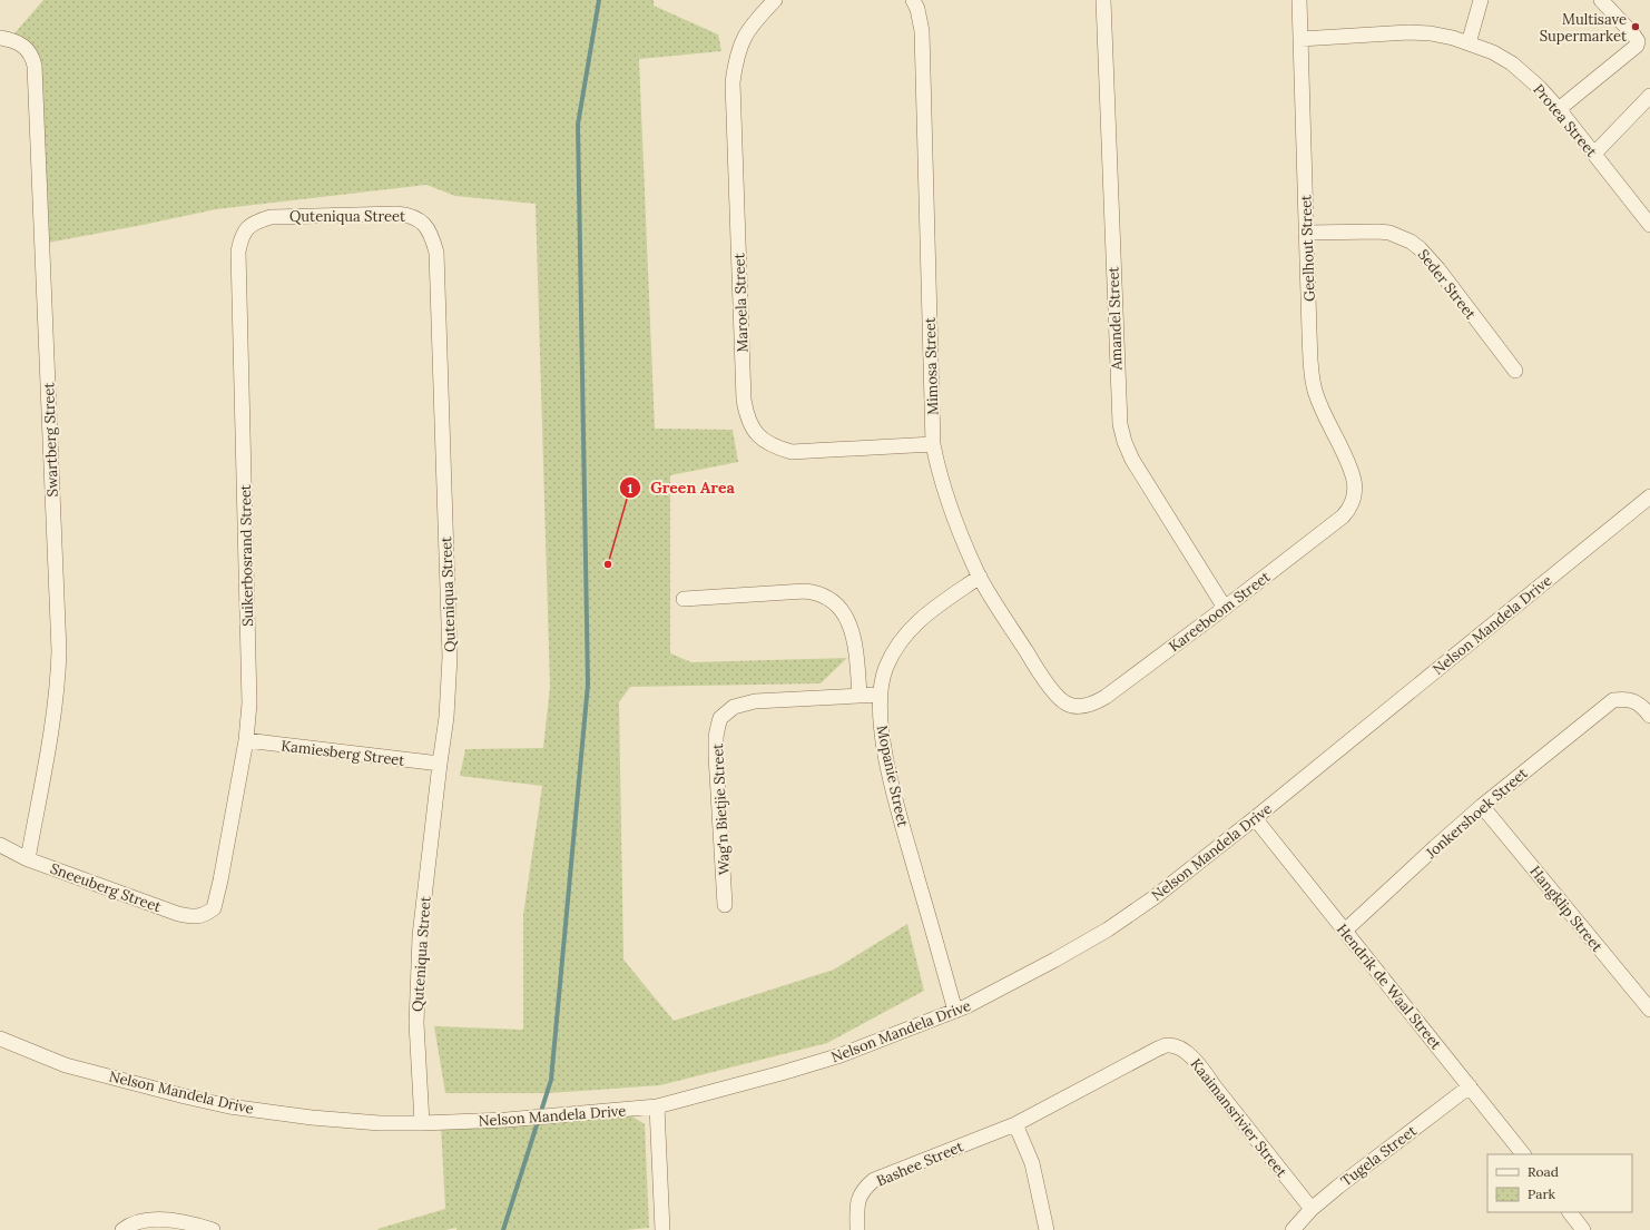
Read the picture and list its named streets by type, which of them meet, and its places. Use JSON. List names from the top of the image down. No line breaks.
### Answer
{"streets":{"street":["Protea Street","Quteniqua Street","Geelhout Street","Seder Street","Maroela Street","Amandel Street","Mimosa Street","Swartberg Street","Suikerbosrand Street","Kareeboom Street","Nelson Mandela Drive","Kamiesberg Street","Mopanie Street","Wag'n Bietjie Street","Jonkershoek Street","Sneeuberg Street","Hangklip Street","Hendrik de Waal Street","Kaaimansrivier Street","Tugela Street","Bashee Street"]},"crossings":[["Protea Street","Geelhout Street"],["Quteniqua Street","Suikerbosrand Street"],["Quteniqua Street","Nelson Mandela Drive"],["Quteniqua Street","Kamiesberg Street"],["Geelhout Street","Seder Street"],["Geelhout Street","Kareeboom Street"],["Maroela Street","Mimosa Street"],["Amandel Street","Kareeboom Street"],["Mimosa Street","Kareeboom Street"],["Mimosa Street","Mopanie Street"],["Swartberg Street","Sneeuberg Street"],["Suikerbosrand Street","Kamiesberg Street"],["Suikerbosrand Street","Sneeuberg Street"],["Nelson Mandela Drive","Mopanie Street"],["Nelson Mandela Drive","Hendrik de Waal Street"],["Mopanie Street","Wag'n Bietjie Street"],["Jonkershoek Street","Hangklip Street"],["Jonkershoek Street","Hendrik de Waal Street"],["Hendrik de Waal Street","Tugela Street"],["Kaaimansrivier Street","Tugela Street"],["Kaaimansrivier Street","Bashee Street"]],"places":["Multisave Supermarket","Green Area"],"legend":["Road","Park"]}
